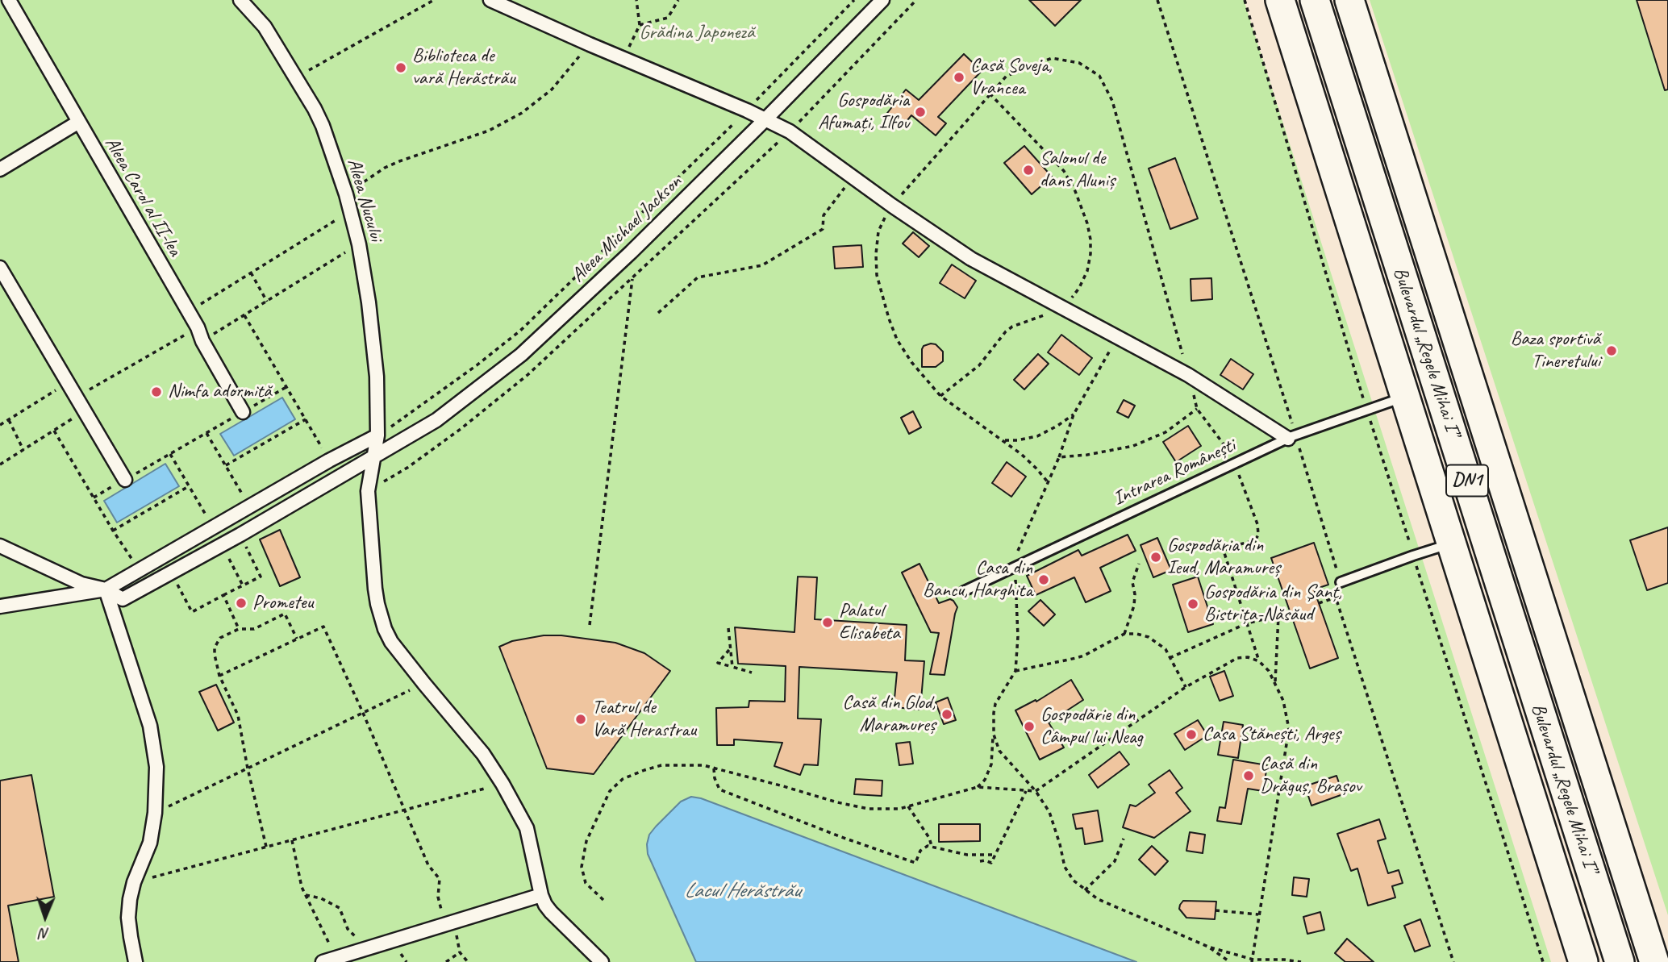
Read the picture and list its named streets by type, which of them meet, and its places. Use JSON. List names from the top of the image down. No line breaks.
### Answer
{"streets":{"main road":["Bulevardul „Regele Mihai I”","DN1"],"street":["Aleea Carol al II-lea","Aleea Nucului","Aleea Michael Jackson"],"lane":["Intrarea Românești"]},"crossings":[["Aleea Nucului","Aleea Michael Jackson"],["Bulevardul „Regele Mihai I”","Intrarea Românești"]],"water":["Lacul Herăstrău"],"parks":["Grădina Japoneză"],"places":["Biblioteca de vară Herăstrău","Casă Soveja, Vrancea","Gospodăria Afumați, Ilfov","Salonul de dans Aluniș","Baza sportivă Tineretului","Nimfa adormită","Gospodăria din Ieud, Maramureș","Casa din Bancu, Harghita","Prometeu","Gospodăria din Șanț, Bistrița-Năsăud","Palatul Elisabeta","Casă din Glod, Maramureș","Teatrul de Vară Herastrau","Gospodărie din Câmpul lui Neag","Casa Stănești, Argeș","Casă din Drăguș, Brașov"],"north":"bottom"}
